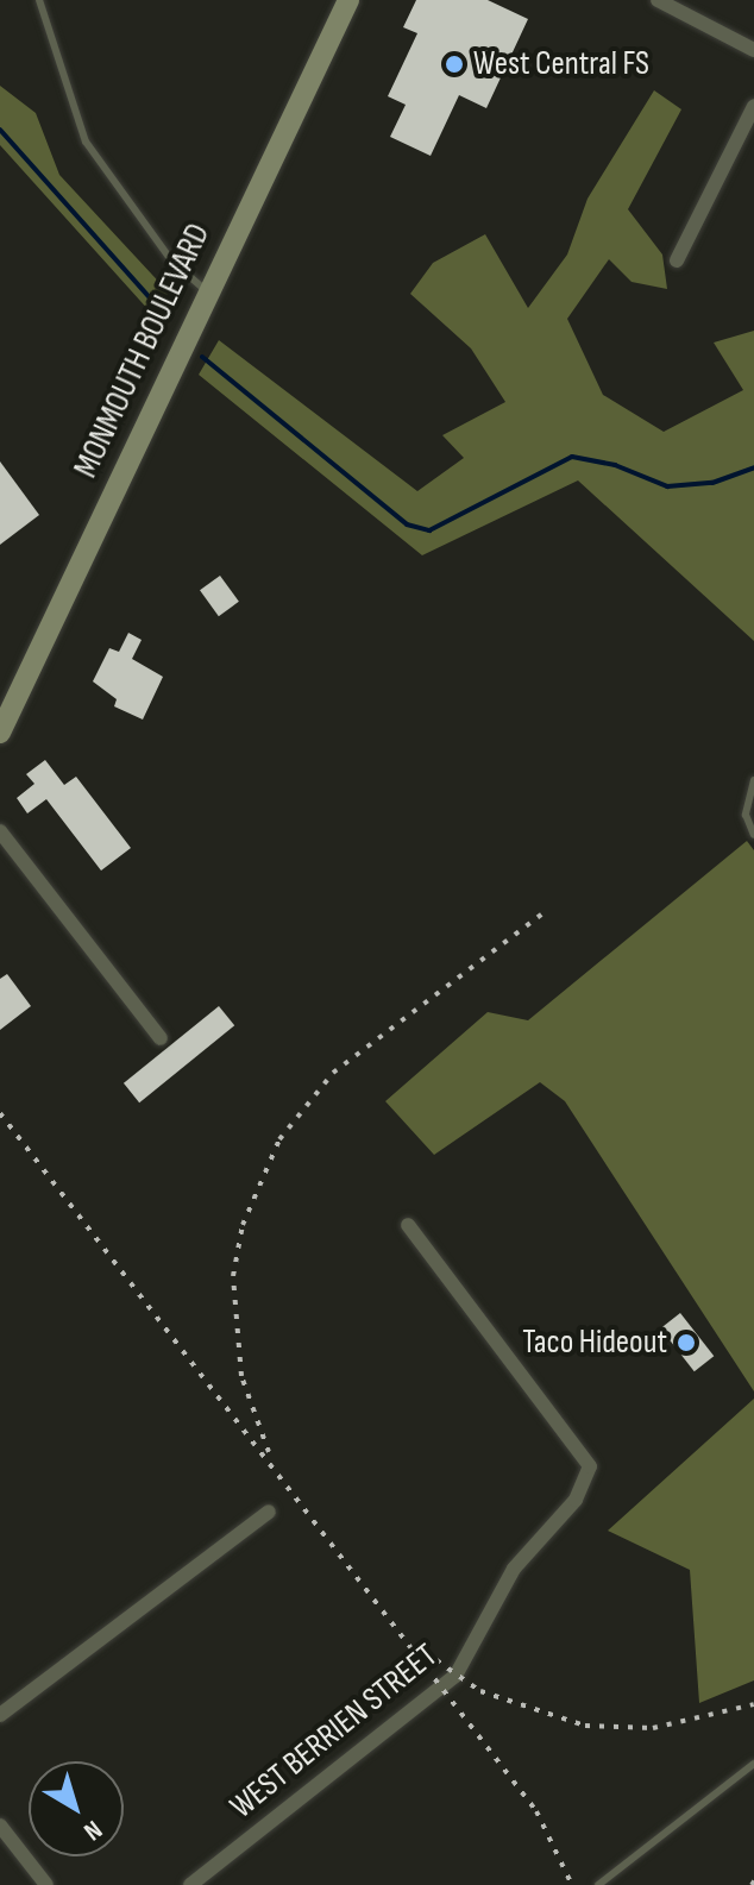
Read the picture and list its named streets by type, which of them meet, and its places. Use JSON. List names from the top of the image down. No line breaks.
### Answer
{"streets":{"street":["MONMOUTH BOULEVARD","WEST BERRIEN STREET"]},"places":["West Central FS","Taco Hideout"],"north":"bottom right"}
